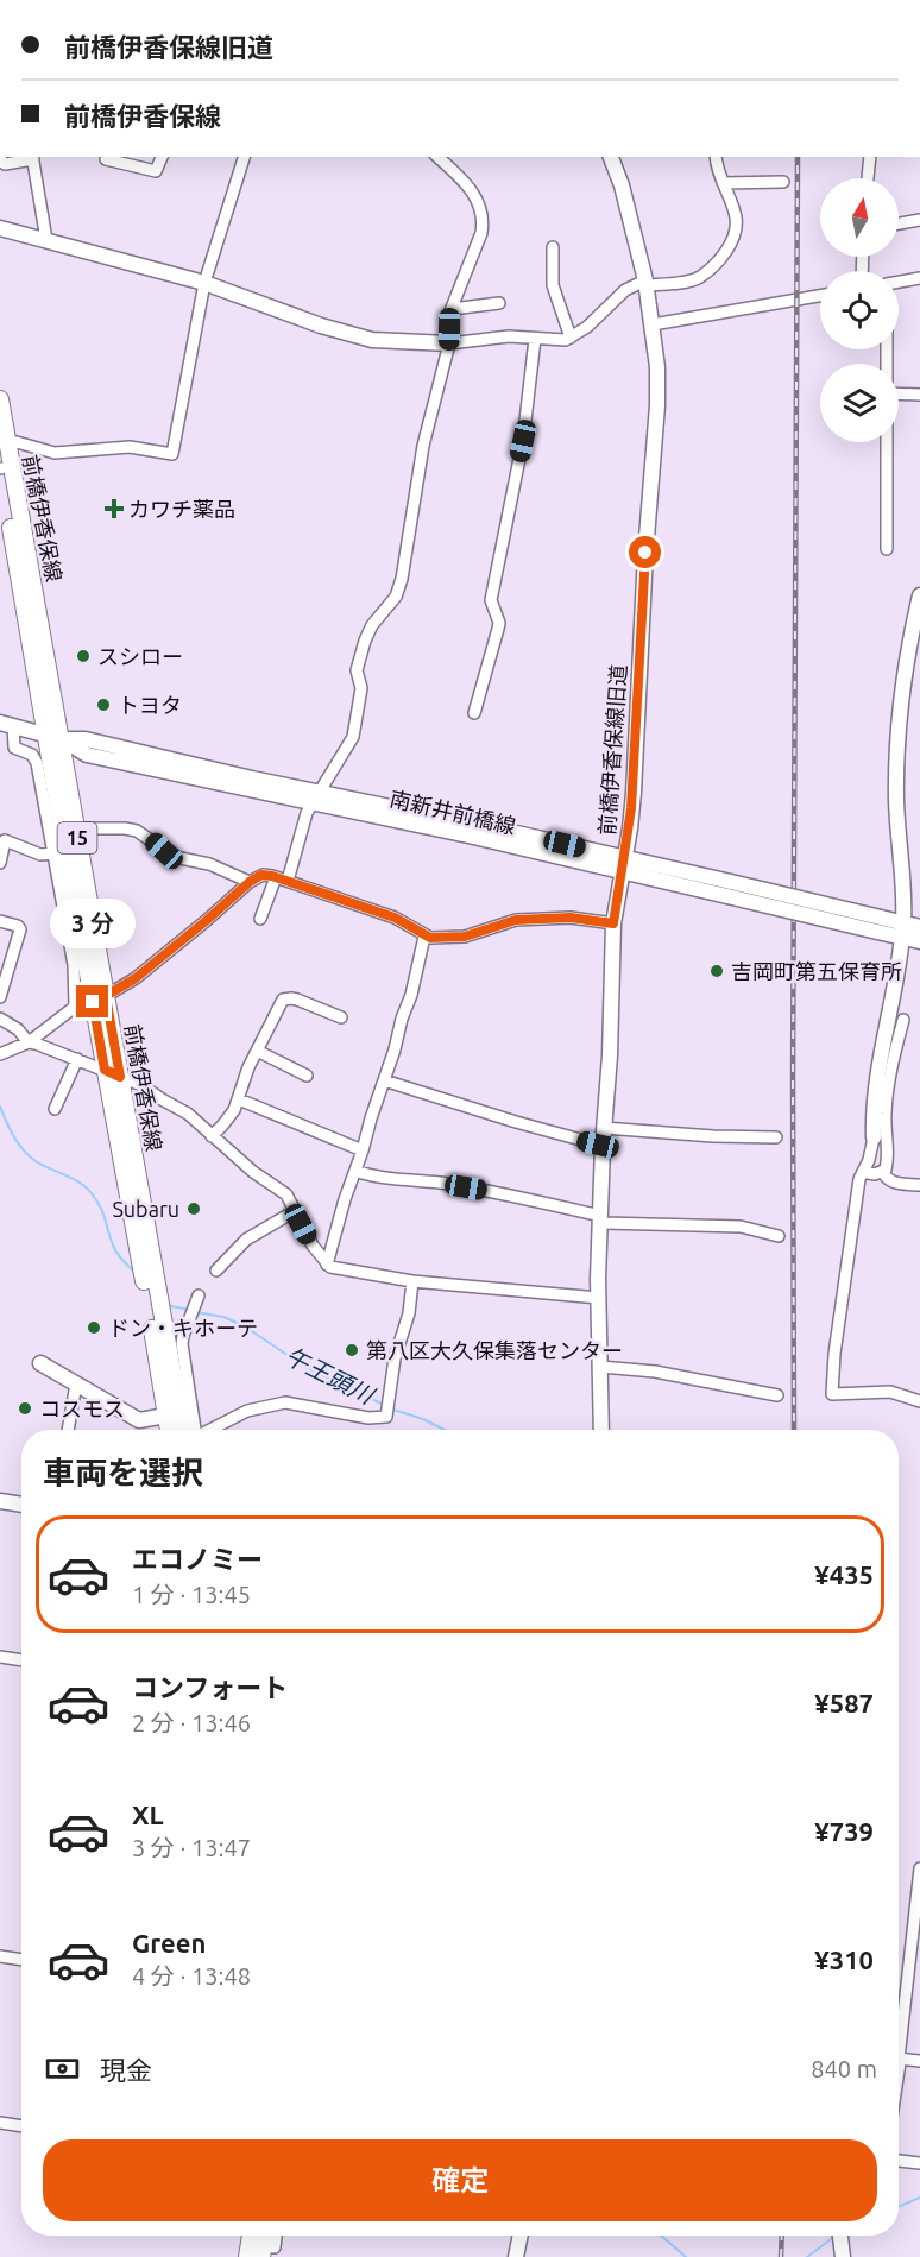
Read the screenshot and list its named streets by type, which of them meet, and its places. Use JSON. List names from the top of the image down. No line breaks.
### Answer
{"streets":{"main road":["前橋伊香保線","15"],"street":["前橋伊香保線旧道","南新井前橋線"]},"crossings":[["前橋伊香保線","南新井前橋線"],["前橋伊香保線","15"],["前橋伊香保線旧道","南新井前橋線"]],"water":["午王頭川"],"places":{"health":["カワチ薬品"],"other":["スシロー","トヨタ","吉岡町第五保育所","Subaru","ドン・キホーテ","第八区大久保集落センター","コスモス"]},"north":"top","page":{"banner":["前橋伊香保線旧道","前橋伊香保線"],"bubble":"3 分","heading":"車両を選択","list":[{"name":"エコノミー","note":"1 分 · 13:45","value":"¥435"},{"name":"コンフォート","note":"2 分 · 13:46","value":"¥587"},{"name":"XL","note":"3 分 · 13:47","value":"¥739"},{"name":"Green","note":"4 分 · 13:48","value":"¥310"}],"pay":["現金","840 m"],"buttons":"確定"}}
